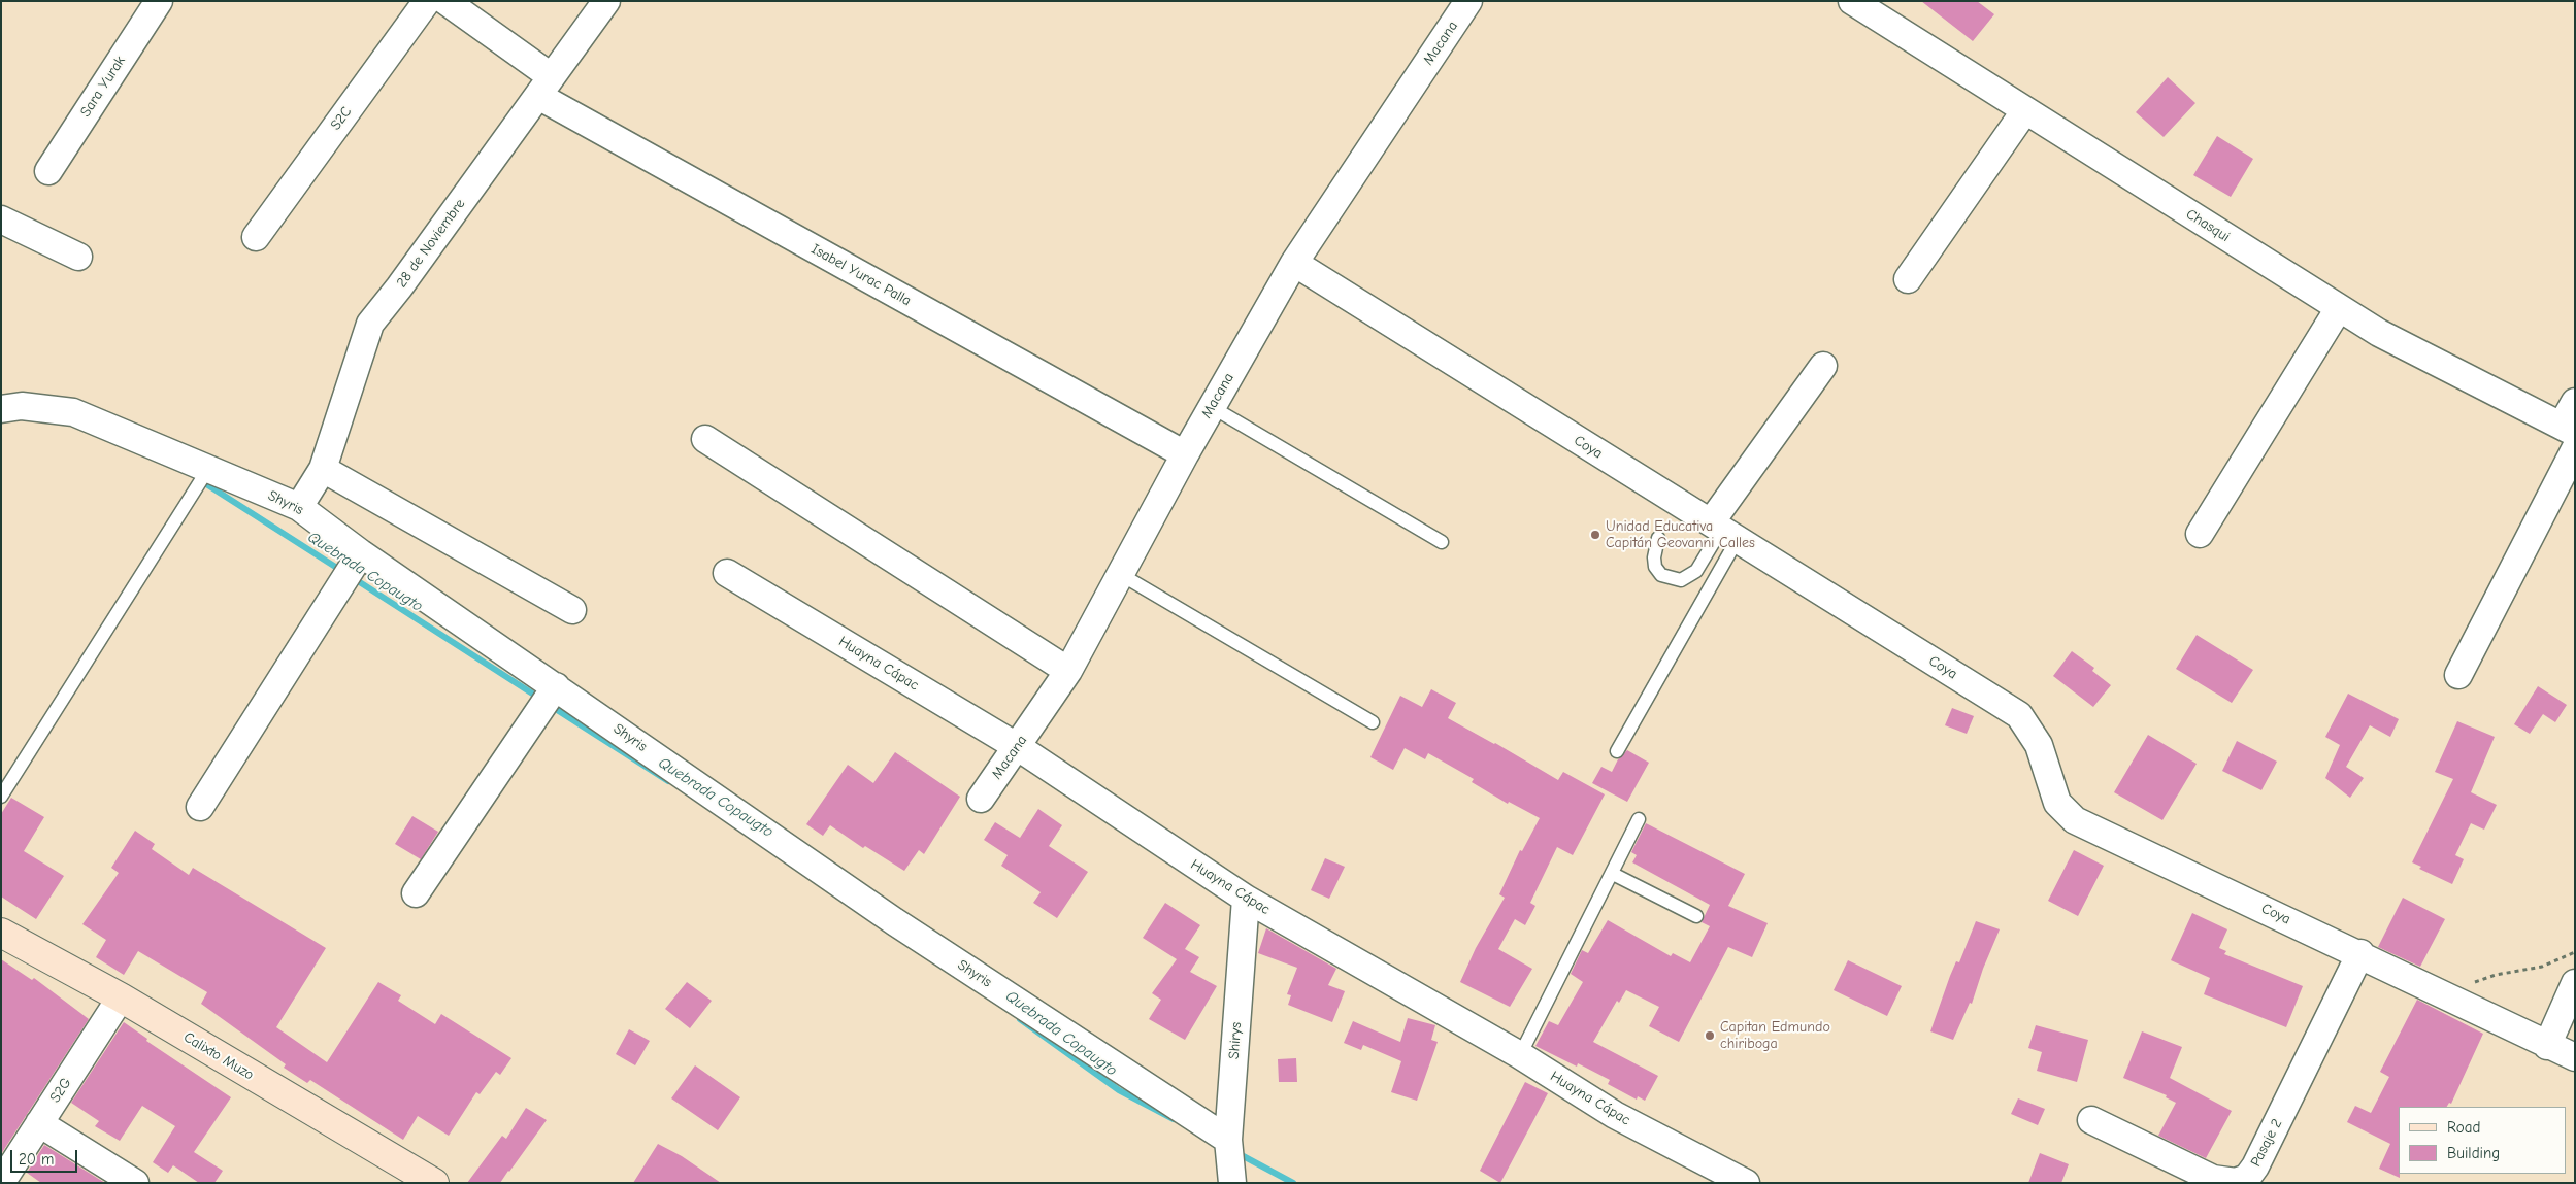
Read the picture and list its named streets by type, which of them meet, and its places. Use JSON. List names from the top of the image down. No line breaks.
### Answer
{"streets":{"street":["Macana","Sara Yurak","S2C","Chasqui","28 de Noviembre","Isabel Yurac Palla","Coya","Shyris","Huayna Cápac","Shirys","Calixto Muzo","S2G","Pasaje 2"]},"crossings":[["Macana","Isabel Yurac Palla"],["Macana","Coya"],["Macana","Huayna Cápac"],["28 de Noviembre","Isabel Yurac Palla"],["28 de Noviembre","Shyris"],["Coya","Pasaje 2"],["Shyris","Shirys"],["Huayna Cápac","Shirys"],["Calixto Muzo","S2G"]],"water":["Quebrada Copaugto"],"places":["Unidad Educativa Capitán Geovanni Calles","Capitan Edmundo chiriboga"],"legend":["Road","Building"],"scale_bar":"20 m"}
